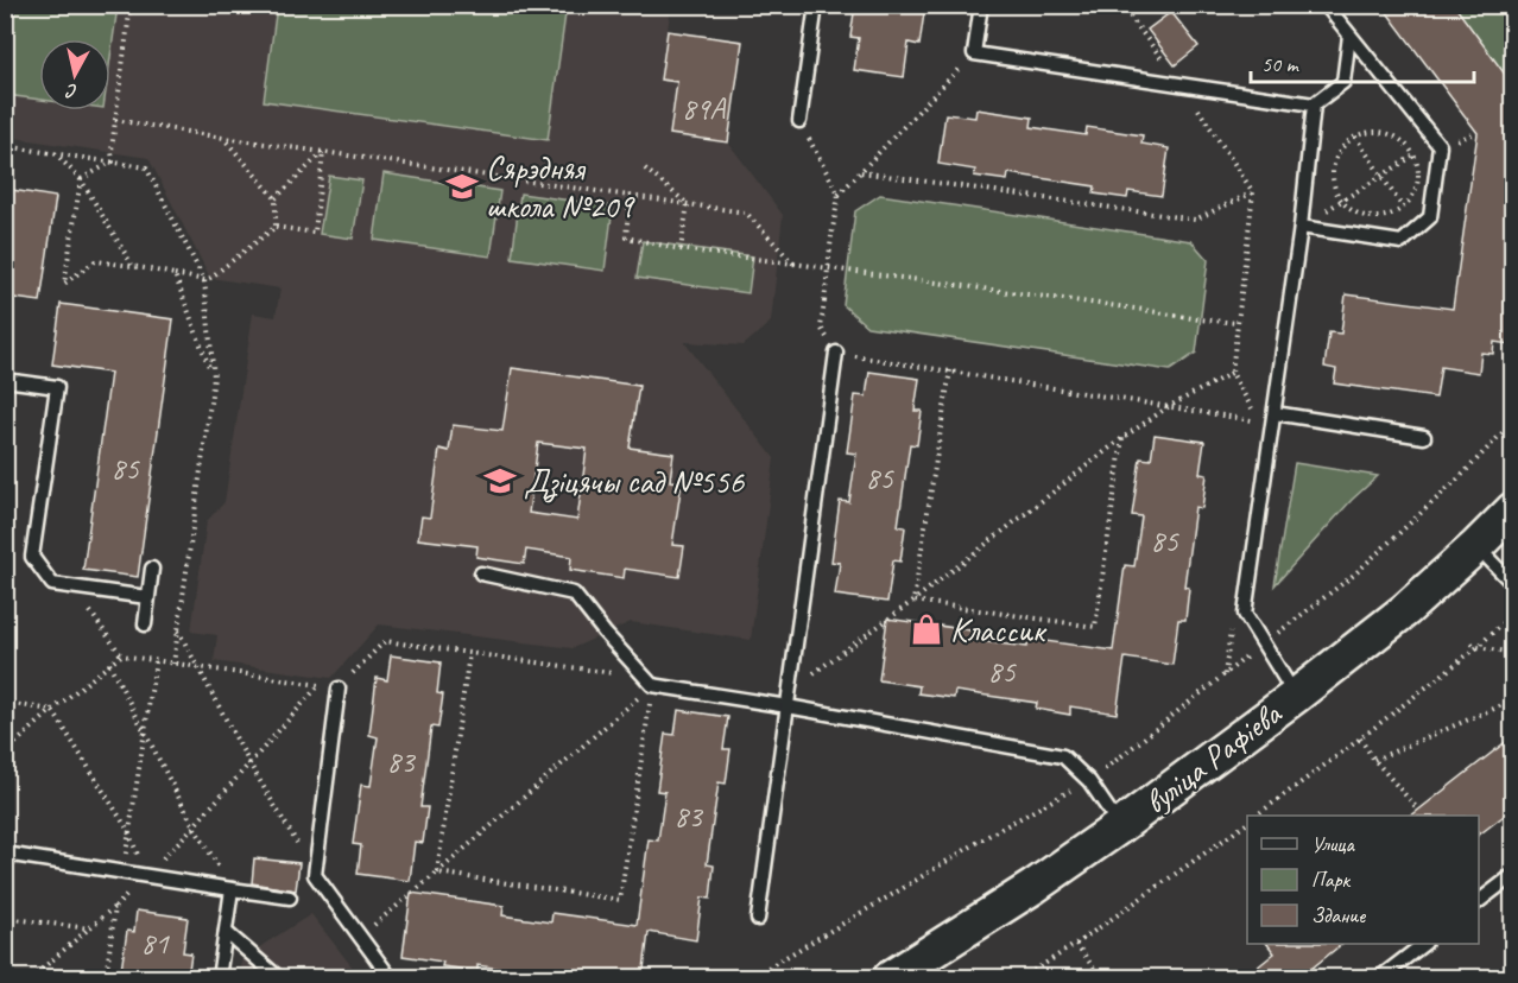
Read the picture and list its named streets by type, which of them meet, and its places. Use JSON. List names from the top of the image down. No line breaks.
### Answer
{"streets":{"main road":["вуліца Рафіева"]},"places":{"school or university":["Сярэдняя школа №209","Дзіцячы сад №556"],"shop":["Классик"]},"house_numbers":["89А","85","85","85","85","83","83","81"],"legend":["Улица","Парк","Здание"],"scale_bar":"50 m","north":"bottom"}
